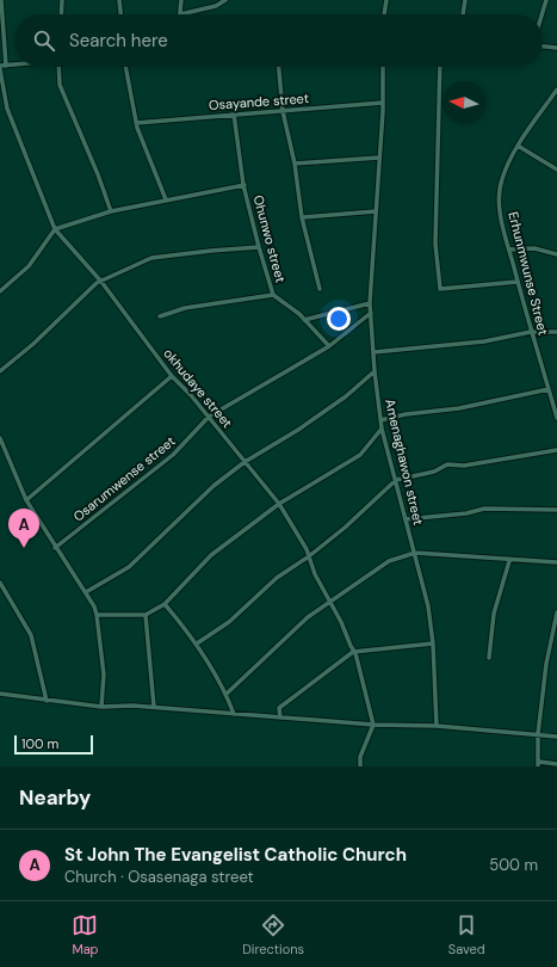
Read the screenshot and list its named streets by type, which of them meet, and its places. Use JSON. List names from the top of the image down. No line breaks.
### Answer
{"streets":{"street":["Osayande street","Ohunwo street","Erhunmwunse Street","okhudaye street","Amenaghawon street","Osarumwense street"]},"crossings":[["Osayande street","Ohunwo street"],["Osayande street","Amenaghawon street"],["Ohunwo street","Osarumwense street"],["okhudaye street","Osarumwense street"],["Amenaghawon street","Osarumwense street"]],"scale_bar":"100 m","north":"left","page":{"search":"Search here","pins":"A","scale":"100 m","heading":"Nearby","list":[{"mark":"A","name":"St John The Evangelist Catholic Church","note":"Church · Osasenaga street","value":"500 m"}],"nav":["Map","Directions","Saved"]}}
